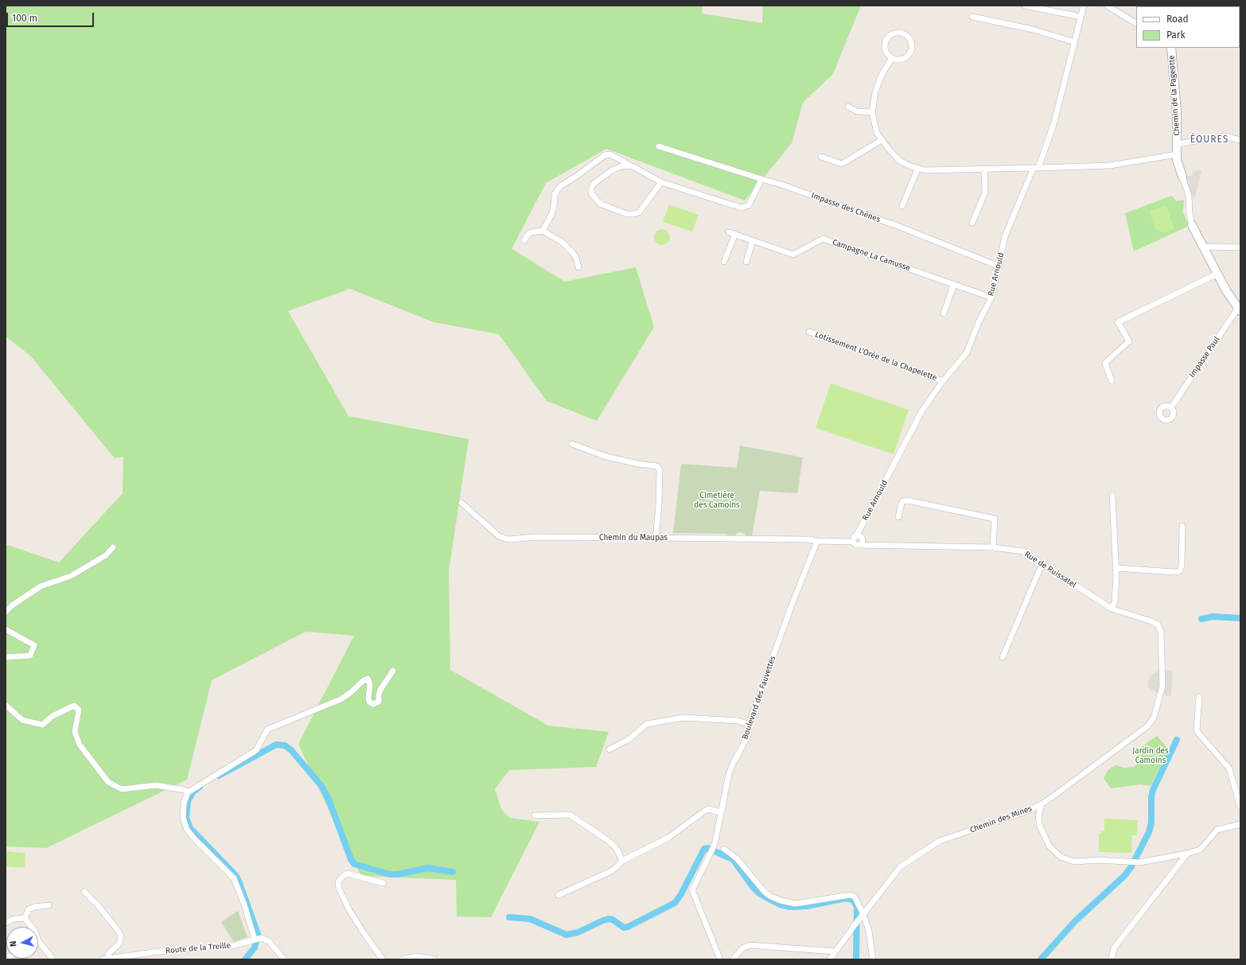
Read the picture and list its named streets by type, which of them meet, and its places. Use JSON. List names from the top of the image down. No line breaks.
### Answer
{"streets":{"street":["Chemin de la Pageotte","Impasse des Chênes","Campagne La Camusse","Rue Arnould","Lotissement L'Orée de la Chapelette","Impasse Paul","Chemin du Maupas","Rue de Ruissatel","Boulevard des Fauvettes","Chemin des Mines","Route de la Treille"]},"crossings":[["Impasse des Chênes","Rue Arnould"],["Campagne La Camusse","Rue Arnould"],["Rue Arnould","Lotissement L'Orée de la Chapelette"],["Rue Arnould","Chemin du Maupas"],["Rue Arnould","Rue de Ruissatel"],["Rue Arnould","Boulevard des Fauvettes"],["Chemin du Maupas","Boulevard des Fauvettes"],["Rue de Ruissatel","Chemin des Mines"]],"districts":["ÉOURES"],"parks":["Cimetière des Camoins","Jardin des Camoins"],"legend":["Road","Park"],"scale_bar":"100 m","north":"left"}
